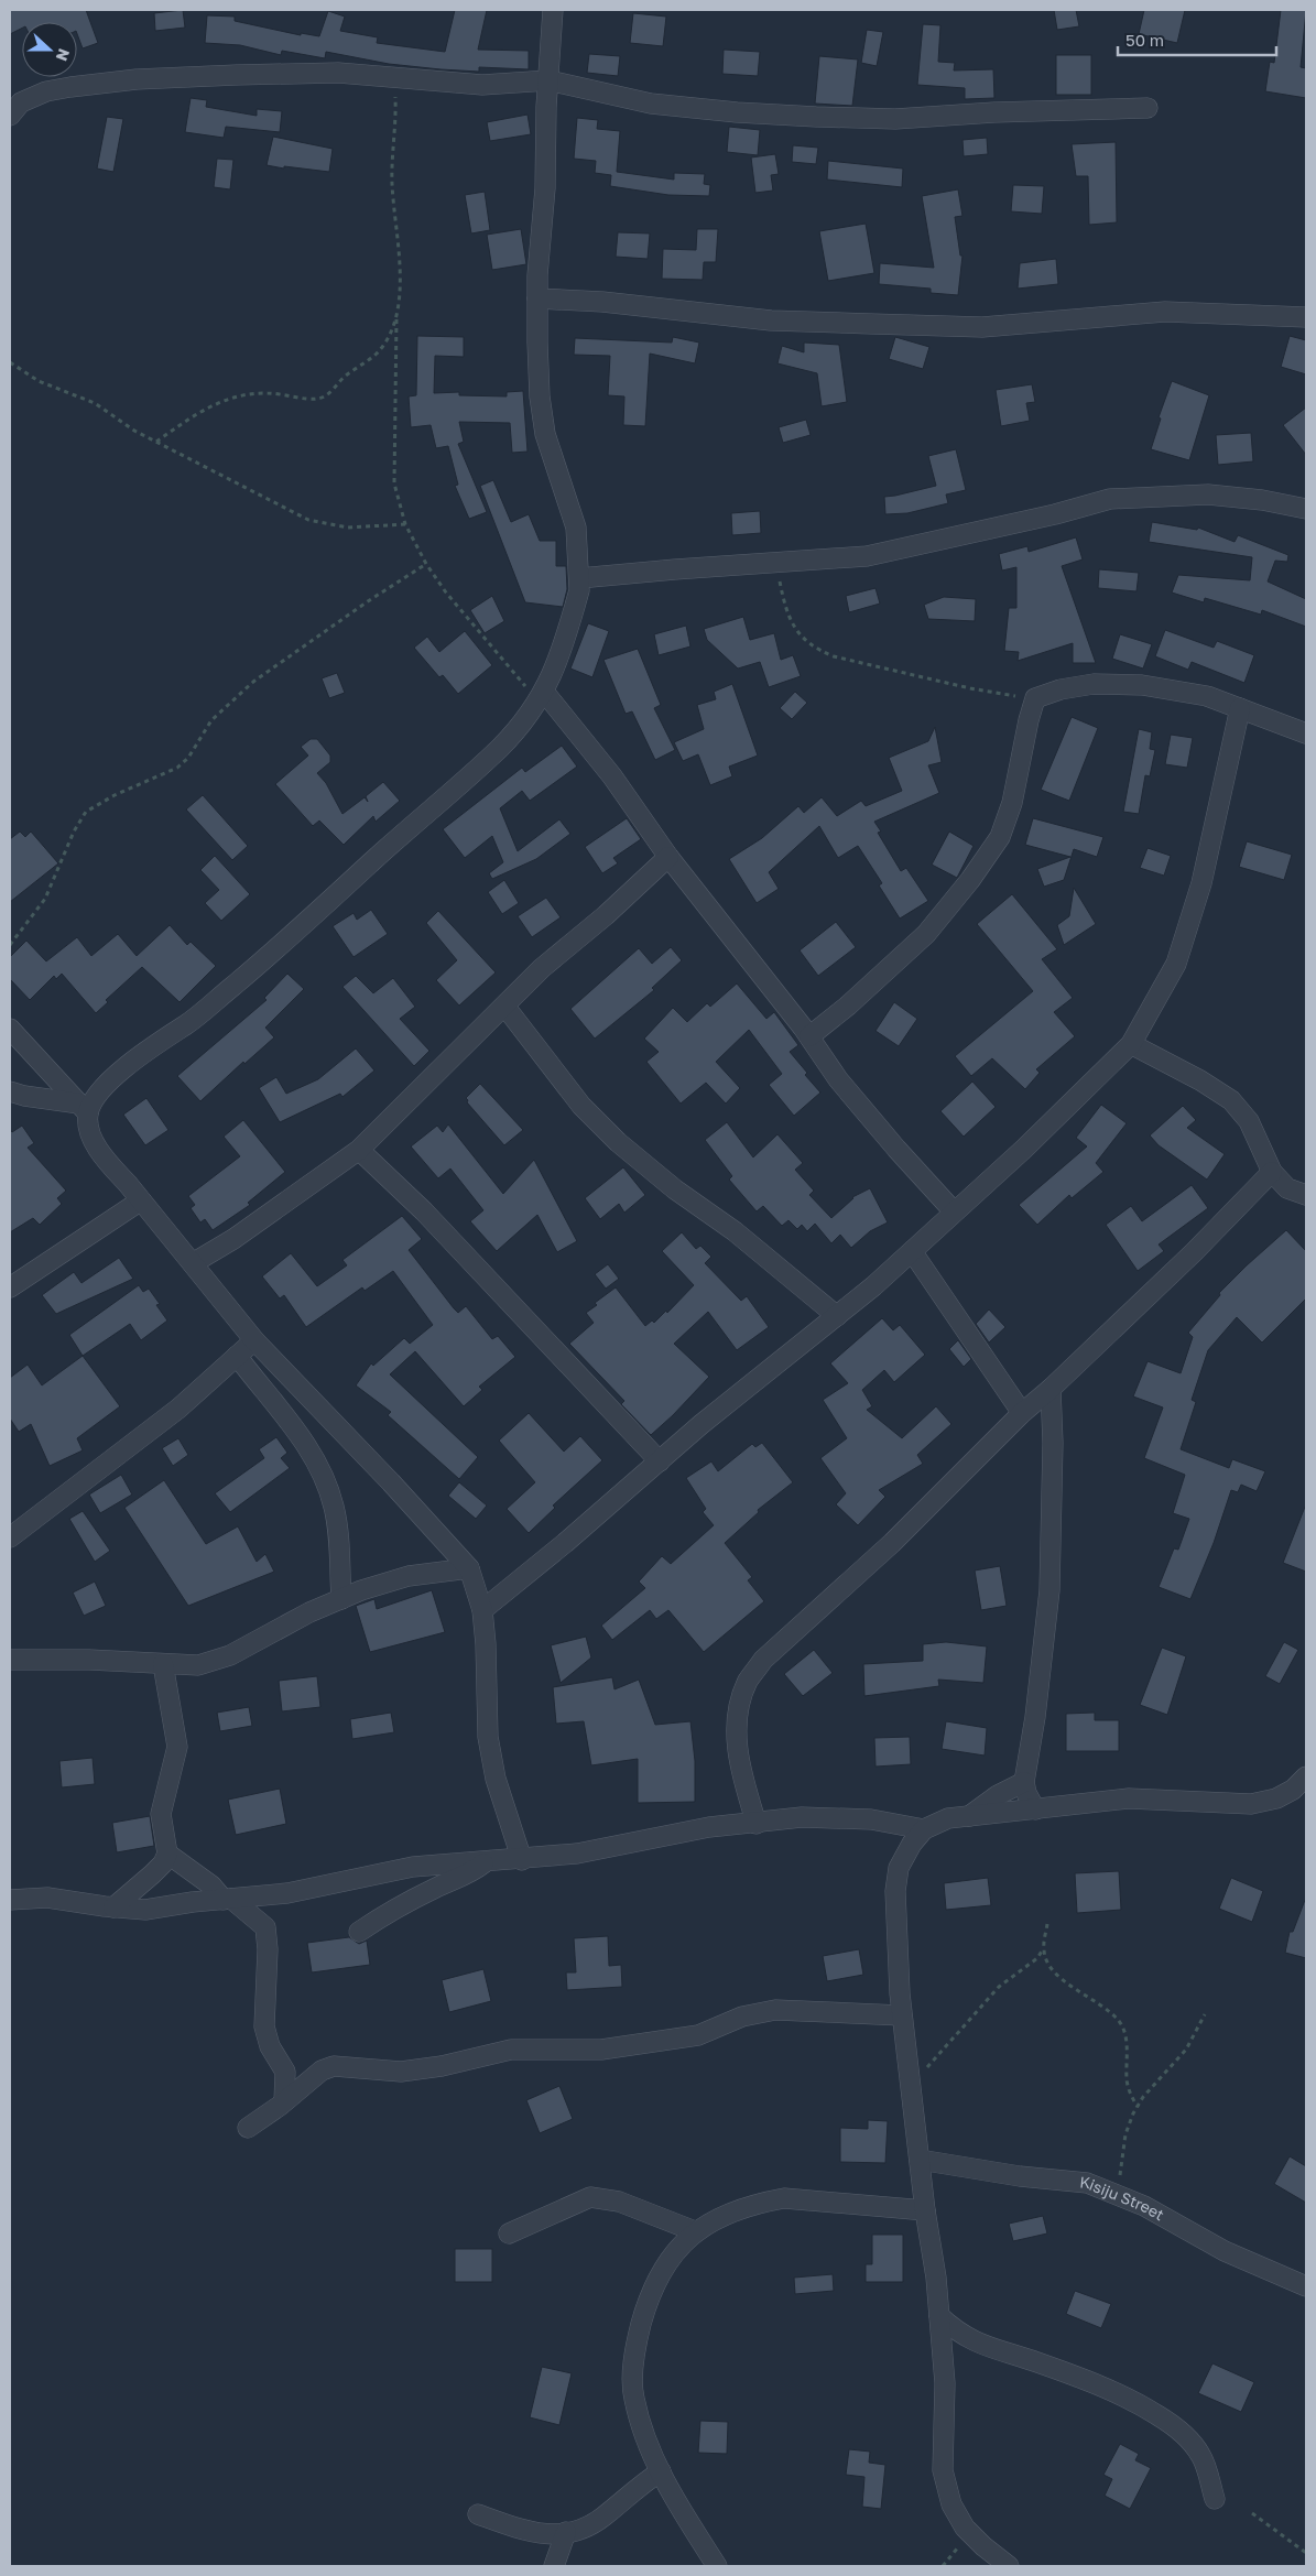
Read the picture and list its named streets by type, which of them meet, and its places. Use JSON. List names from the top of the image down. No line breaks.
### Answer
{"streets":{"street":["Kisiju Street"]},"scale_bar":"50 m","north":"right"}
